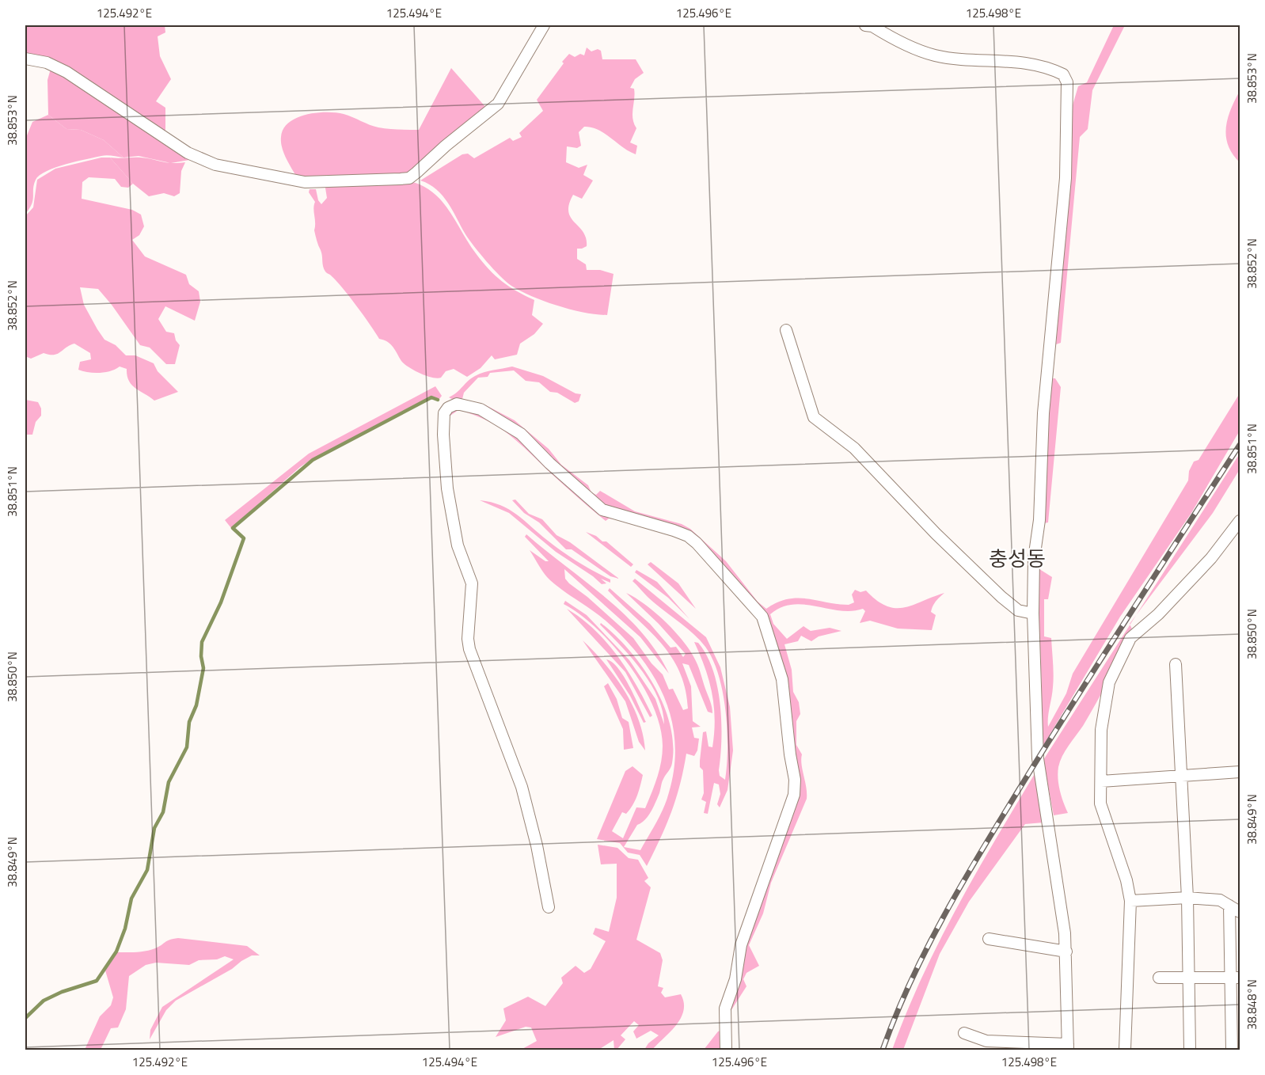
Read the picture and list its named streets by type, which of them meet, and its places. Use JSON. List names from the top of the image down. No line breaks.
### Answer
{"districts":["충성동"],"coordinates":["125.492°E","125.494°E","125.496°E","125.498°E","38.853°N","38.852°N","38.851°N","38.850°N","38.849°N","38.848°N"]}
